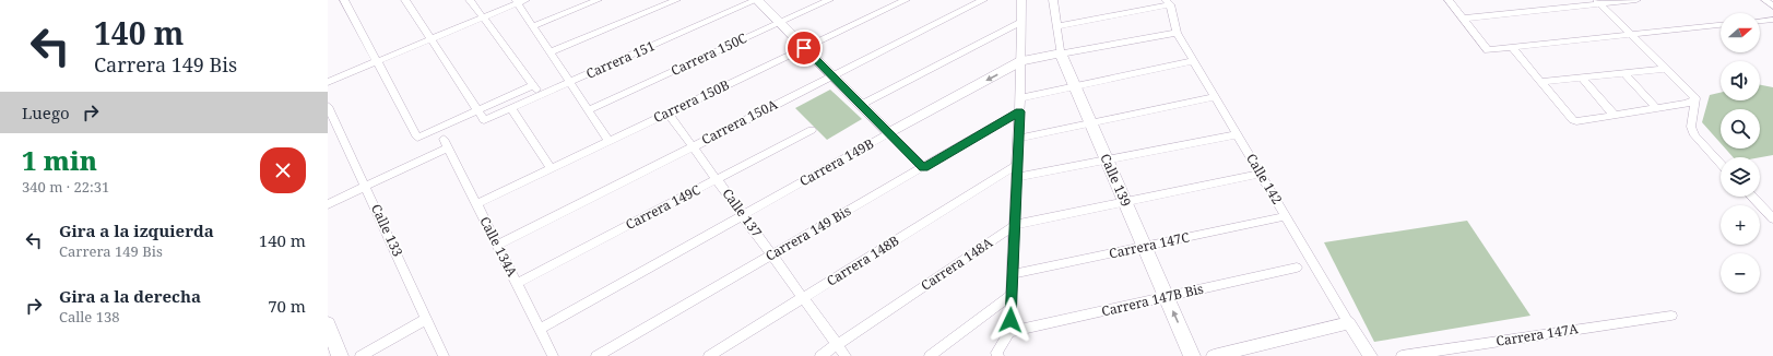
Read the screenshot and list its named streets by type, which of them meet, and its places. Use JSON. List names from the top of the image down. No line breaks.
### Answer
{"streets":{"main road":["Carrera 149B","Calle 139"],"street":["Carrera 150C","Carrera 151","Carrera 150B","Carrera 150A","Calle 142","Carrera 149C","Calle 137","Calle 133","Carrera 149 Bis","Carrera 147C","Calle 134A","Carrera 148B","Carrera 148A","Carrera 147B Bis","Carrera 147A"]},"crossings":[["Carrera 150B","Calle 137"],["Carrera 150B","Calle 134A"],["Carrera 150A","Calle 137"],["Carrera 150A","Calle 134A"],["Carrera 149B","Calle 142"],["Carrera 149B","Calle 139"],["Carrera 149B","Calle 137"],["Carrera 149B","Calle 134A"],["Calle 142","Carrera 147C"],["Calle 142","Carrera 148A"],["Calle 139","Carrera 147C"],["Calle 139","Carrera 148A"],["Calle 139","Carrera 147B Bis"],["Carrera 149C","Calle 137"],["Carrera 149C","Calle 134A"],["Calle 137","Carrera 149 Bis"],["Calle 137","Carrera 148B"],["Calle 137","Carrera 148A"],["Calle 133","Calle 134A"]],"north":"right","page":{"turn":["140 m","Carrera 149 Bis"],"map_buttons":["+","−"],"then":"Luego","heading":["1 min","340 m · 22:31"],"list":[{"name":"Gira a la izquierda","note":"Carrera 149 Bis","value":"140 m"},{"name":"Gira a la derecha","note":"Calle 138","value":"70 m"}]}}
